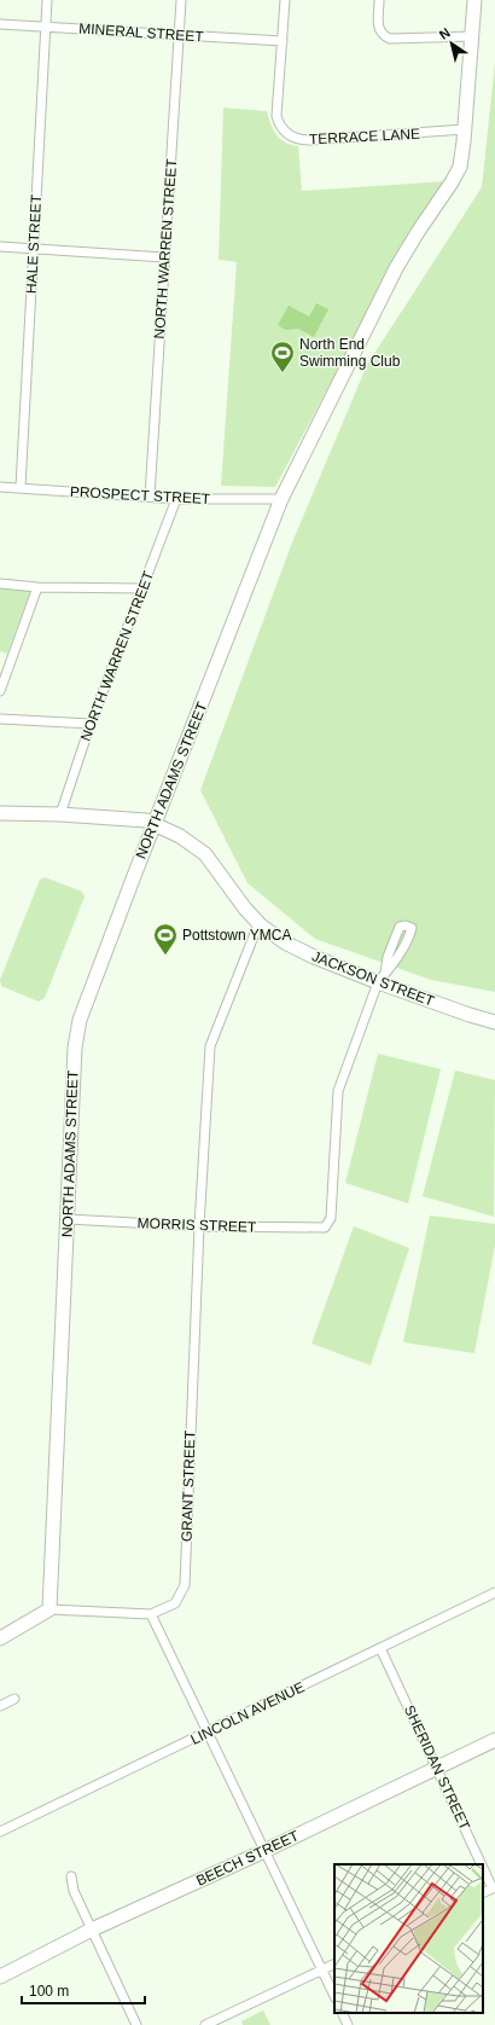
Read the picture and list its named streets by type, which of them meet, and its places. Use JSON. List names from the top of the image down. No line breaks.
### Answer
{"streets":{"street":["MINERAL STREET","TERRACE LANE","HALE STREET","NORTH WARREN STREET","PROSPECT STREET","NORTH ADAMS STREET","JACKSON STREET","MORRIS STREET","GRANT STREET","LINCOLN AVENUE","SHERIDAN STREET","BEECH STREET"]},"crossings":[["MINERAL STREET","TERRACE LANE"],["MINERAL STREET","HALE STREET"],["MINERAL STREET","NORTH WARREN STREET"],["TERRACE LANE","NORTH ADAMS STREET"],["HALE STREET","PROSPECT STREET"],["NORTH WARREN STREET","PROSPECT STREET"],["NORTH WARREN STREET","JACKSON STREET"],["PROSPECT STREET","NORTH ADAMS STREET"],["NORTH ADAMS STREET","JACKSON STREET"],["NORTH ADAMS STREET","MORRIS STREET"],["JACKSON STREET","MORRIS STREET"],["JACKSON STREET","GRANT STREET"],["MORRIS STREET","GRANT STREET"],["LINCOLN AVENUE","SHERIDAN STREET"],["SHERIDAN STREET","BEECH STREET"]],"places":{"sports":["North End Swimming Club","Pottstown YMCA"]},"scale_bar":"100 m","north":"top left"}
